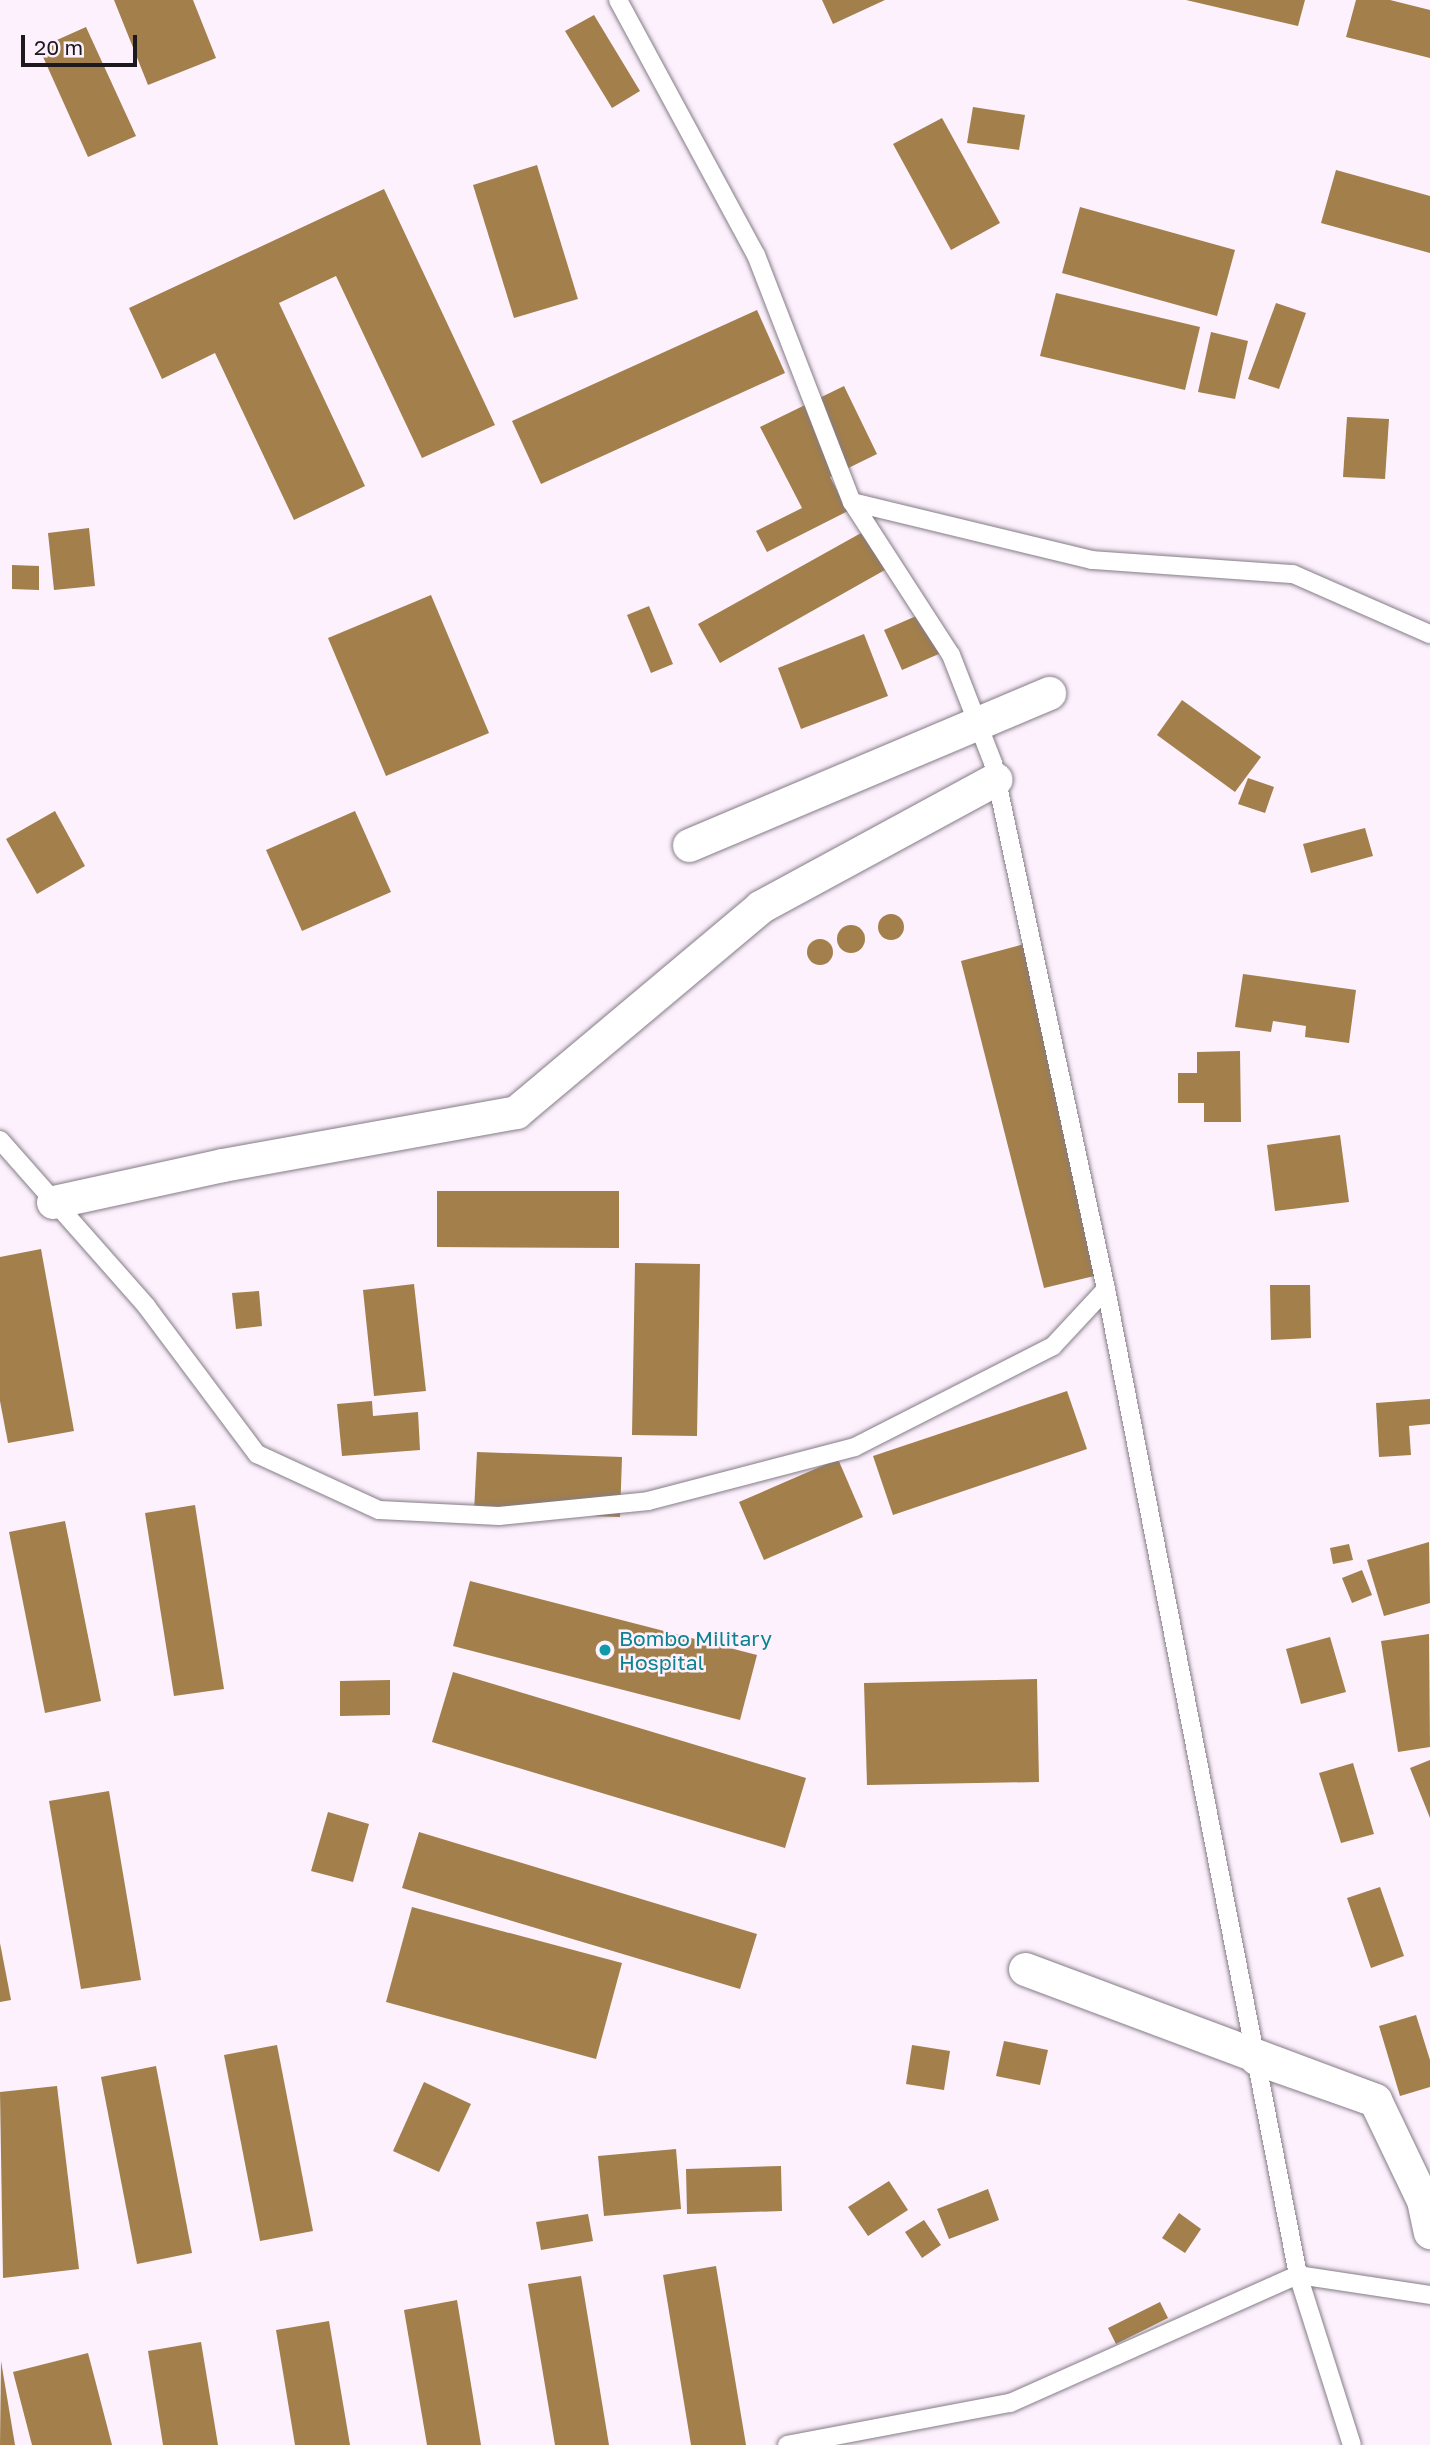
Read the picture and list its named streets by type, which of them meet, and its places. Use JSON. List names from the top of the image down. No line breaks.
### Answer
{"places":["Bombo Military Hospital"],"scale_bar":"20 m"}
